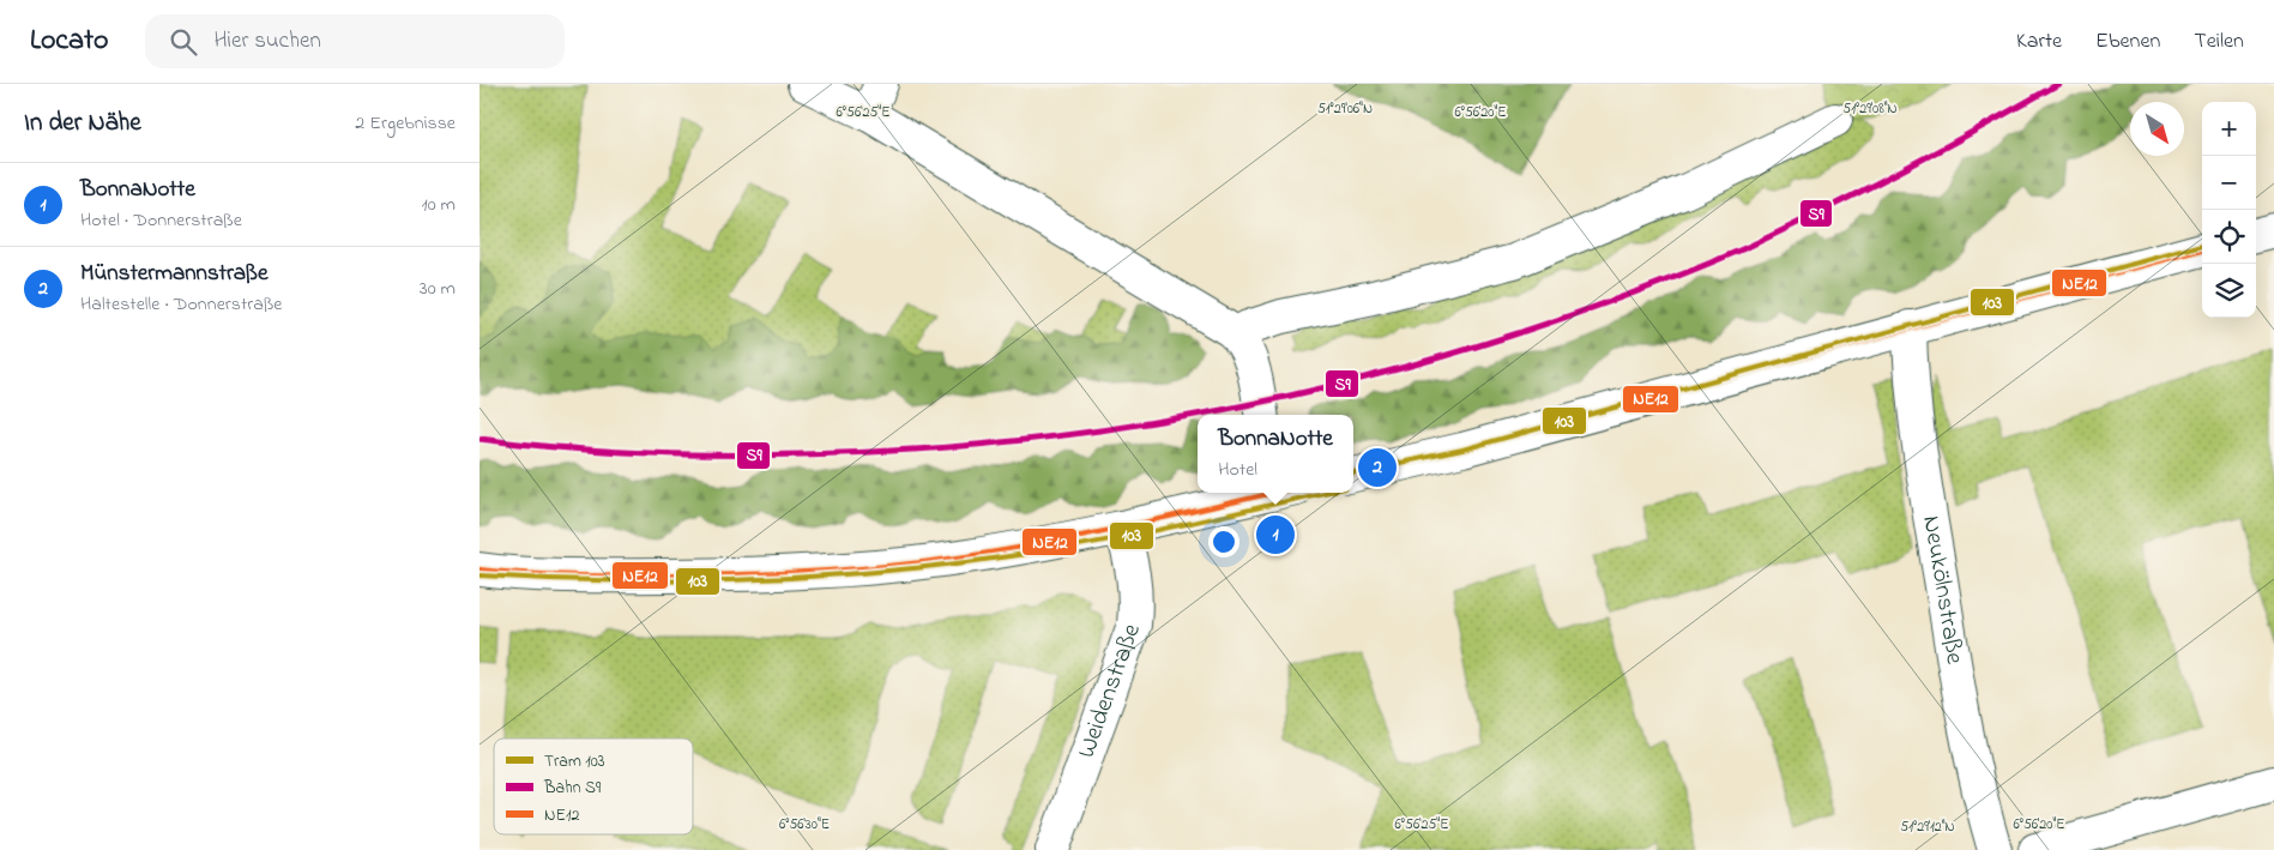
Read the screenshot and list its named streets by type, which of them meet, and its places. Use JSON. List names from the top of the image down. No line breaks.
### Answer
{"streets":{"street":["Neukölnstraße","Weidenstraße"]},"lines":["rail line S9","tram line 103","transit line NE12"],"legend":["Tram 103","Bahn S9","NE12"],"north":"bottom right","page":{"header":"Locato","search":"Hier suchen","nav":["Karte","Ebenen","Teilen"],"heading":["In der Nähe","2 Ergebnisse"],"map_buttons":["+","−"],"list":[{"mark":"1","name":"BonnaNotte","note":"Hotel · Donnerstraße","value":"10 m"},{"mark":"2","name":"Münstermannstraße","note":"Haltestelle · Donnerstraße","value":"30 m"}],"popup":["BonnaNotte","Hotel"],"pins":["2","1"]},"coordinates":["51°29'06\"N","51°29'08\"N","6°56'25\"E","6°56'20\"E","6°56'30\"E","51°29'12\"N"]}
